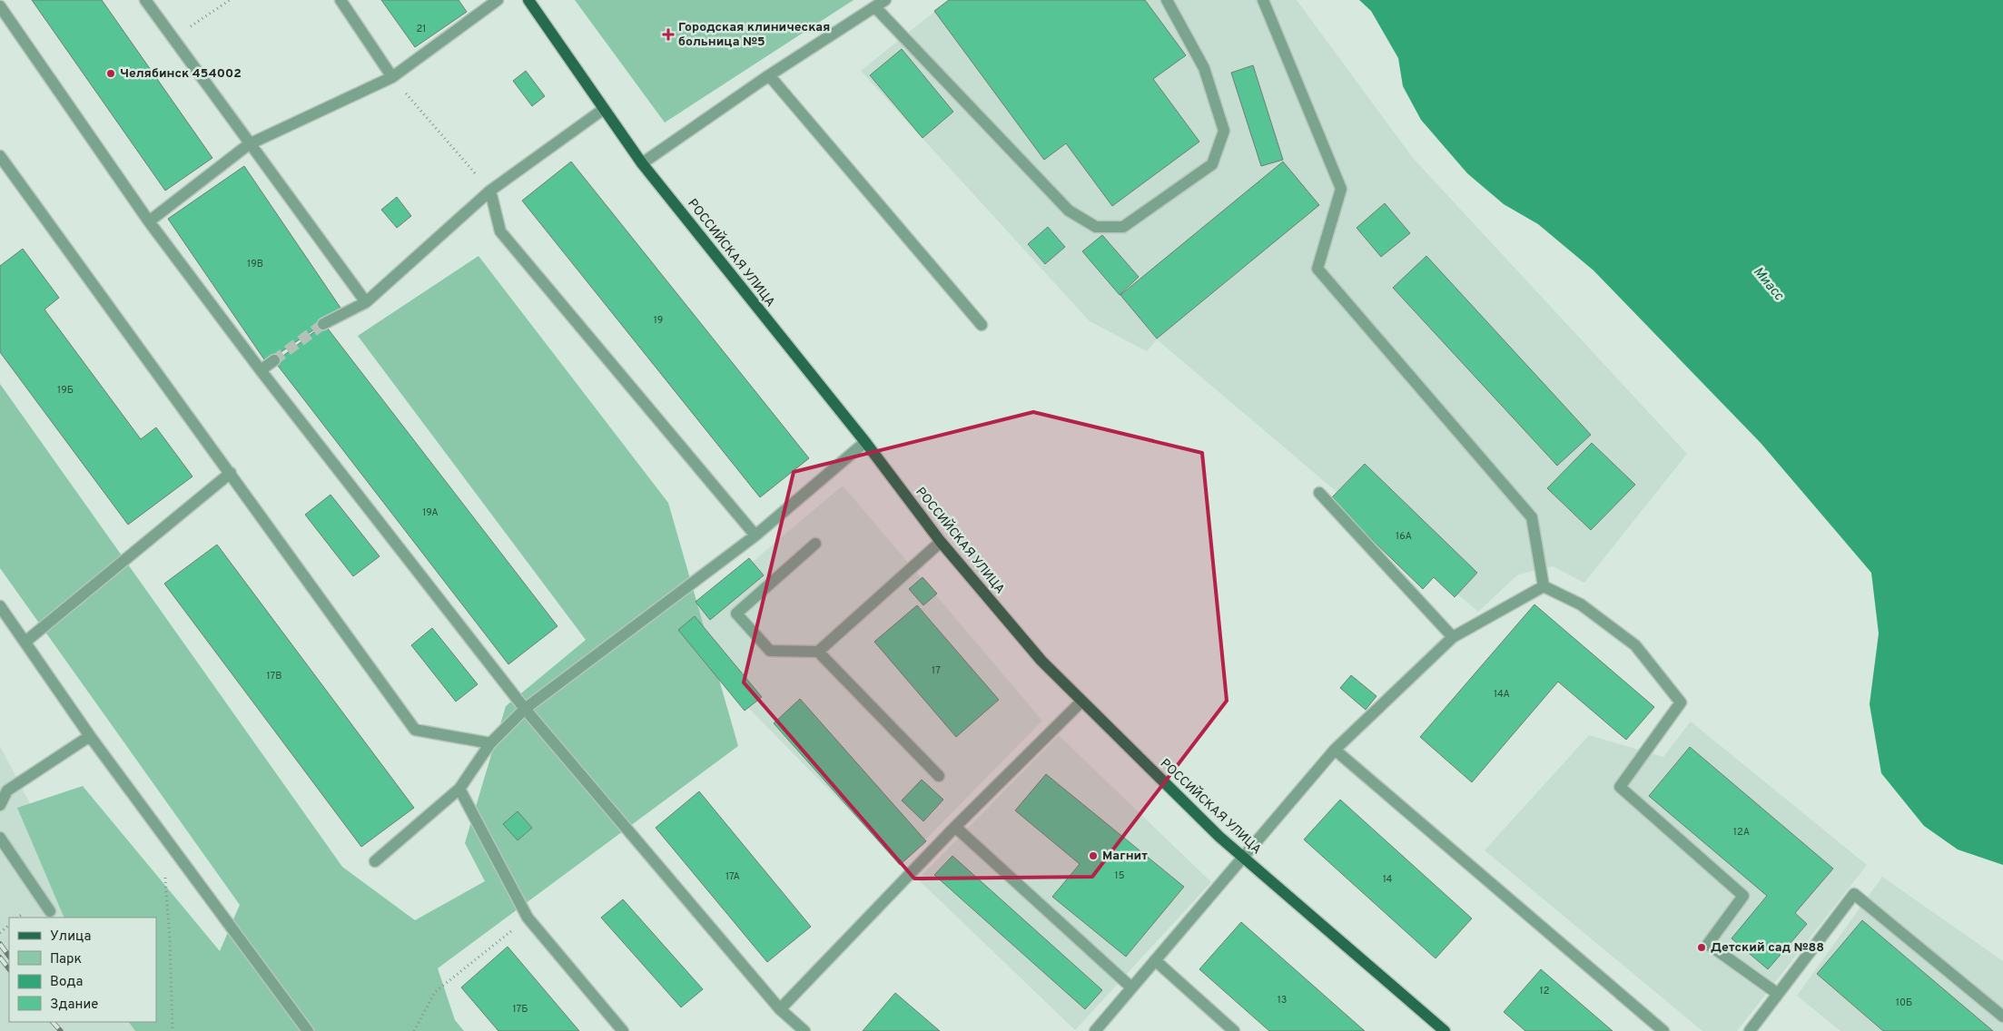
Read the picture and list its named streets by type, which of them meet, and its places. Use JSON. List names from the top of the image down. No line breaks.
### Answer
{"streets":{"main road":["РОССИЙСКАЯ УЛИЦА"]},"water":["Миасс"],"places":{"health":["Городская клиническая больница №5"],"other":["Челябинск 454002","Магнит","Детский сад №88"]},"house_numbers":["21","19В","19","19Б","19А","16А","17","17В","14А","12А","15","17А","14","12","13","10Б","17Б"],"legend":["Улица","Парк","Вода","Здание"]}
